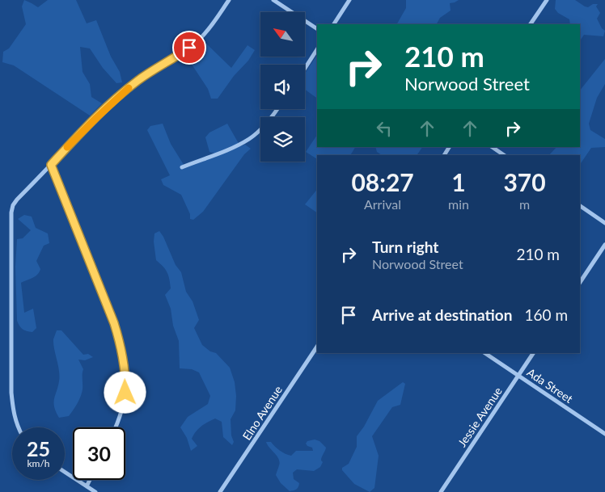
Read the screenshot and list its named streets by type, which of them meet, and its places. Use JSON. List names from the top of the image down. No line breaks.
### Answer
{"streets":{"street":["Ada Street","Elno Avenue","Jessie Avenue"]},"crossings":[["Ada Street","Jessie Avenue"]],"north":"top left","page":{"turn":["210 m","Norwood Street"],"eta":["08:27","Arrival","1","min","370","m"],"list":[{"name":"Turn right","note":"Norwood Street","value":"210 m"},{"name":"Arrive at destination","value":"160 m"}],"speed":"25 km/h","limit":"30"}}
